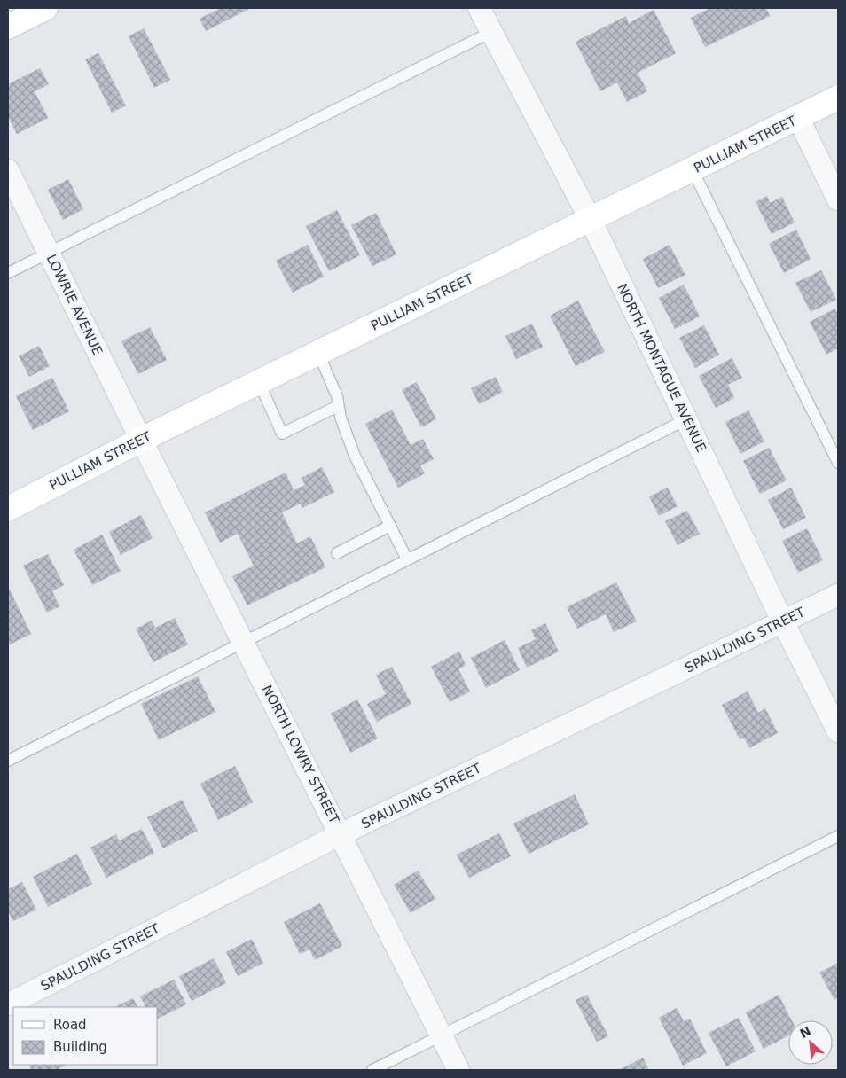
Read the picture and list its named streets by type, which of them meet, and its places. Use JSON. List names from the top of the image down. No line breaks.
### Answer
{"streets":{"main road":["PULLIAM STREET"],"street":["LOWRIE AVENUE","NORTH MONTAGUE AVENUE","SPAULDING STREET","NORTH LOWRY STREET"]},"crossings":[["PULLIAM STREET","LOWRIE AVENUE"],["PULLIAM STREET","NORTH MONTAGUE AVENUE"],["PULLIAM STREET","NORTH LOWRY STREET"],["LOWRIE AVENUE","NORTH LOWRY STREET"],["NORTH MONTAGUE AVENUE","SPAULDING STREET"],["SPAULDING STREET","NORTH LOWRY STREET"]],"legend":["Road","Building"],"north":"top left"}
